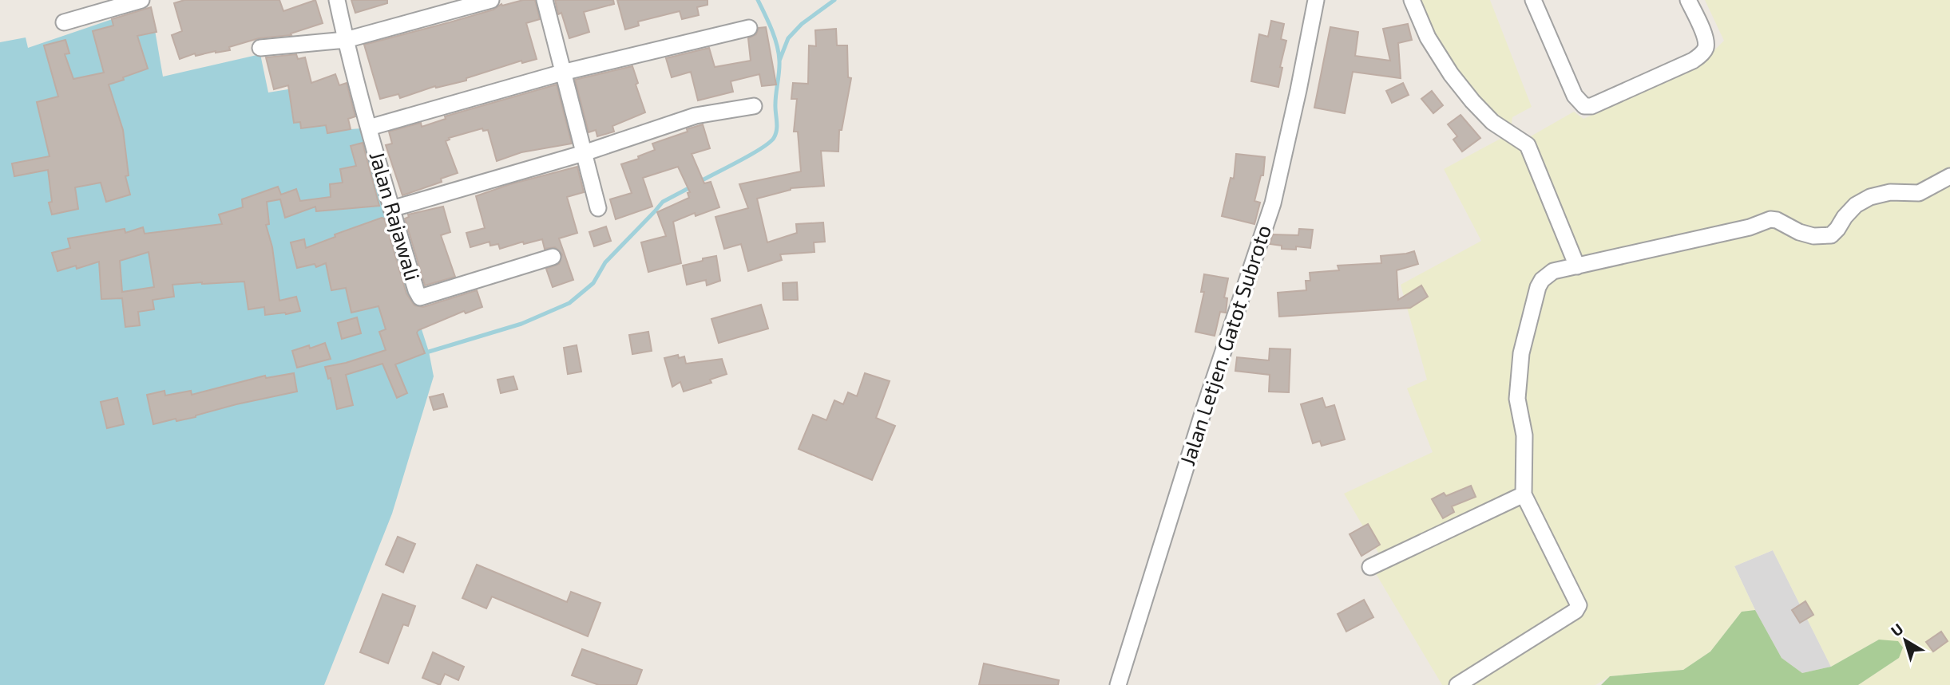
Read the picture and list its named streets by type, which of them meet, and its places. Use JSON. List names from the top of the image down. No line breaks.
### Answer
{"streets":{"street":["Jalan Rajawali","Jalan Letjen. Gatot Subroto"]},"north":"top left"}
